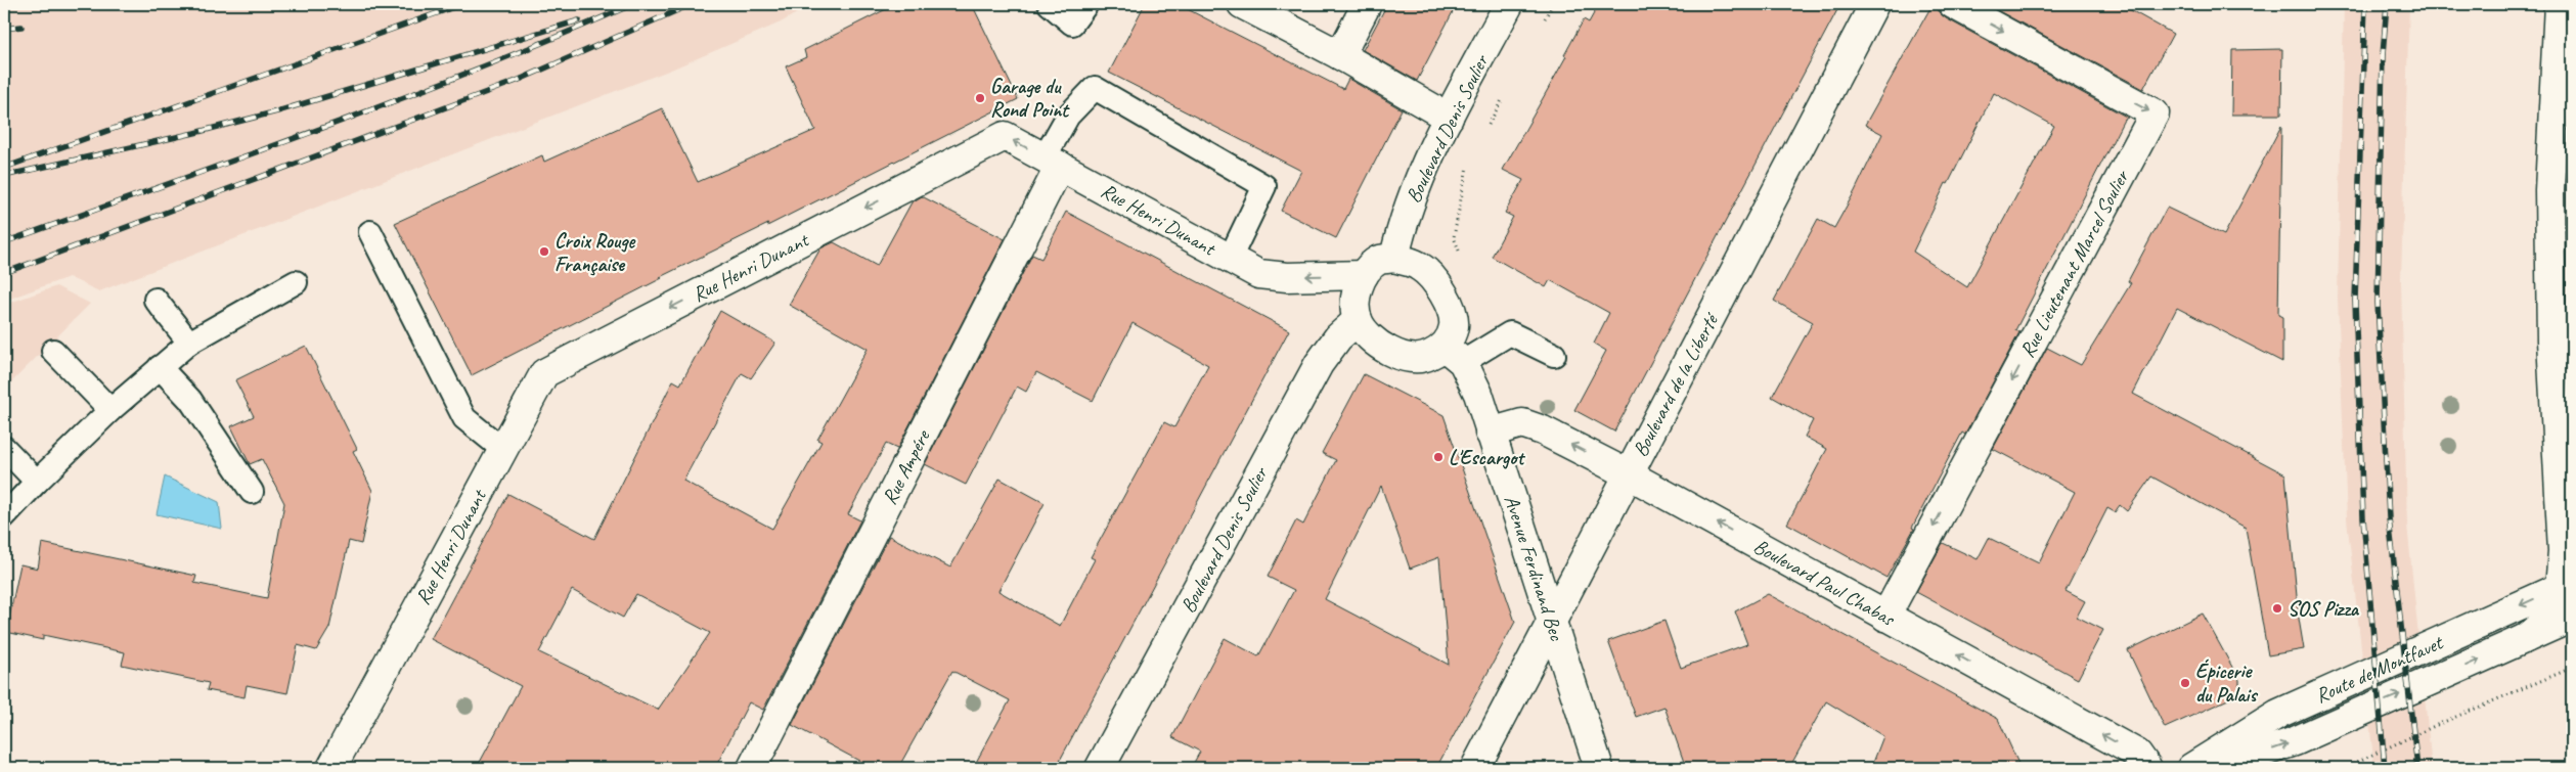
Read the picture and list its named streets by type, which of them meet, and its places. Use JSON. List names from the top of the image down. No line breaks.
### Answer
{"streets":{"street":["Boulevard Denis Soulier","Rue Henri Dunant","Rue Lieutenant Marcel Soulier","Boulevard de la Liberté","Rue Ampére","Avenue Ferdinand Bec","Boulevard Paul Chabas","Route de Montfavet"]},"crossings":[["Boulevard Denis Soulier","Rue Henri Dunant"],["Boulevard Denis Soulier","Avenue Ferdinand Bec"],["Rue Henri Dunant","Rue Ampére"],["Rue Henri Dunant","Avenue Ferdinand Bec"],["Rue Lieutenant Marcel Soulier","Boulevard Paul Chabas"],["Boulevard de la Liberté","Avenue Ferdinand Bec"],["Boulevard de la Liberté","Boulevard Paul Chabas"],["Avenue Ferdinand Bec","Boulevard Paul Chabas"]],"one_way":["Rue Henri Dunant","Boulevard Paul Chabas"],"places":["Garage du Rond Point","Croix Rouge Française","L'Escargot","SOS Pizza","Épicerie du Palais"]}
